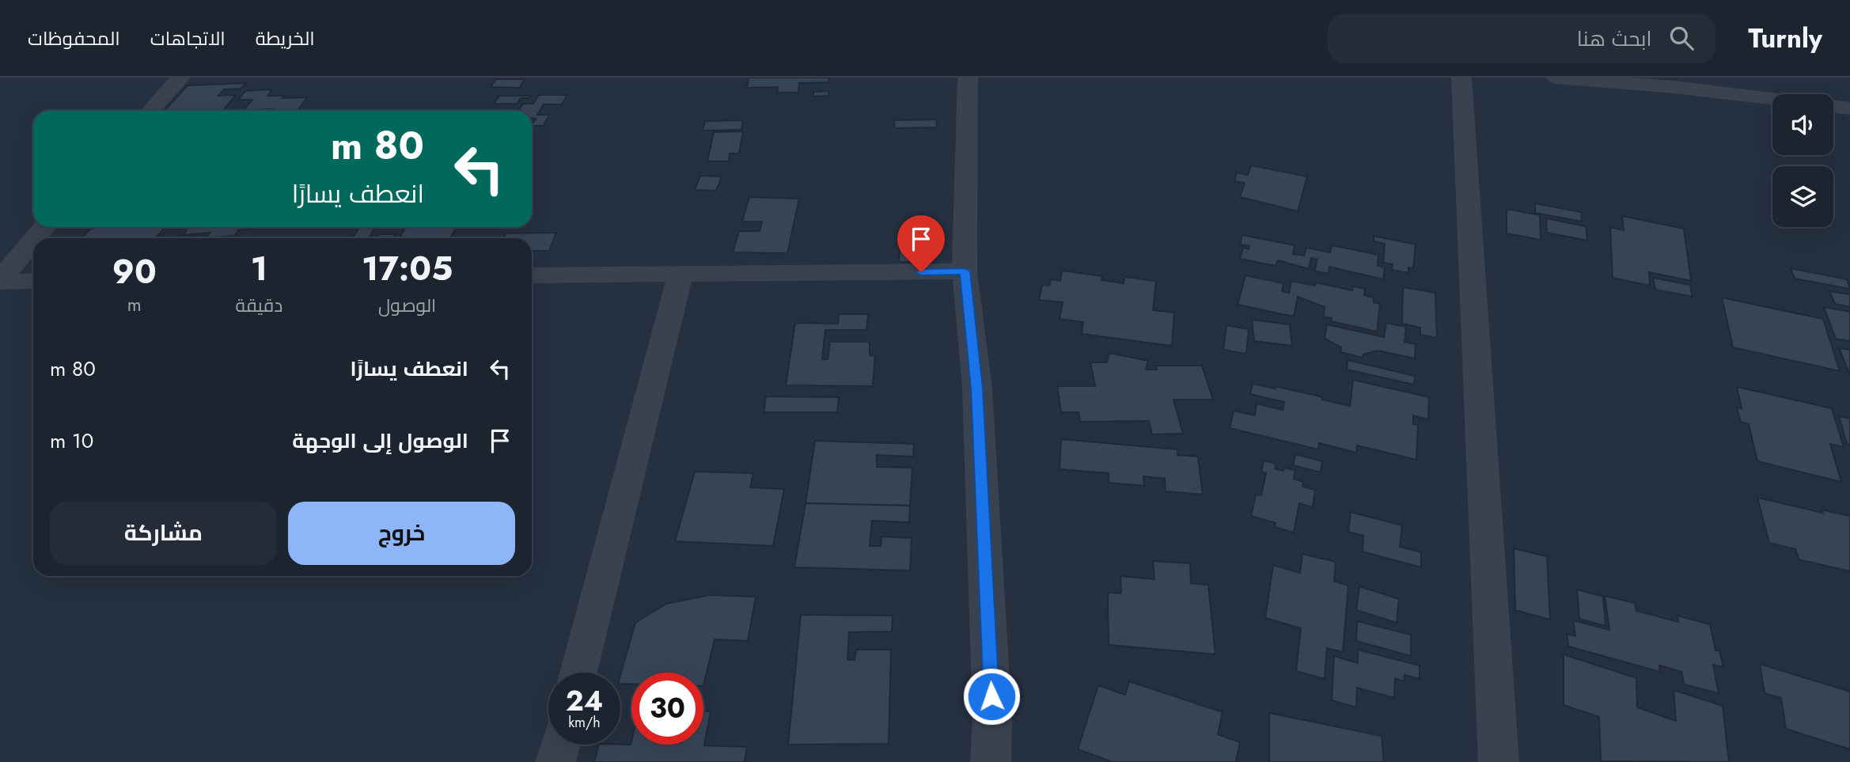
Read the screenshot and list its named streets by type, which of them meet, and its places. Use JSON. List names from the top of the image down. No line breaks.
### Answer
{"page":{"header":"Turnly","search":"ابحث هنا","nav":["الخريطة","الاتجاهات","المحفوظات"],"turn":["80 m","انعطف يسارًا"],"eta":["17:05","الوصول","1","دقيقة","90","m"],"list":[{"name":"انعطف يسارًا","value":"80 m"},{"name":"الوصول إلى الوجهة","value":"10 m"}],"buttons":["خروج","مشاركة"],"speed":"24 km/h","limit":"30"}}
